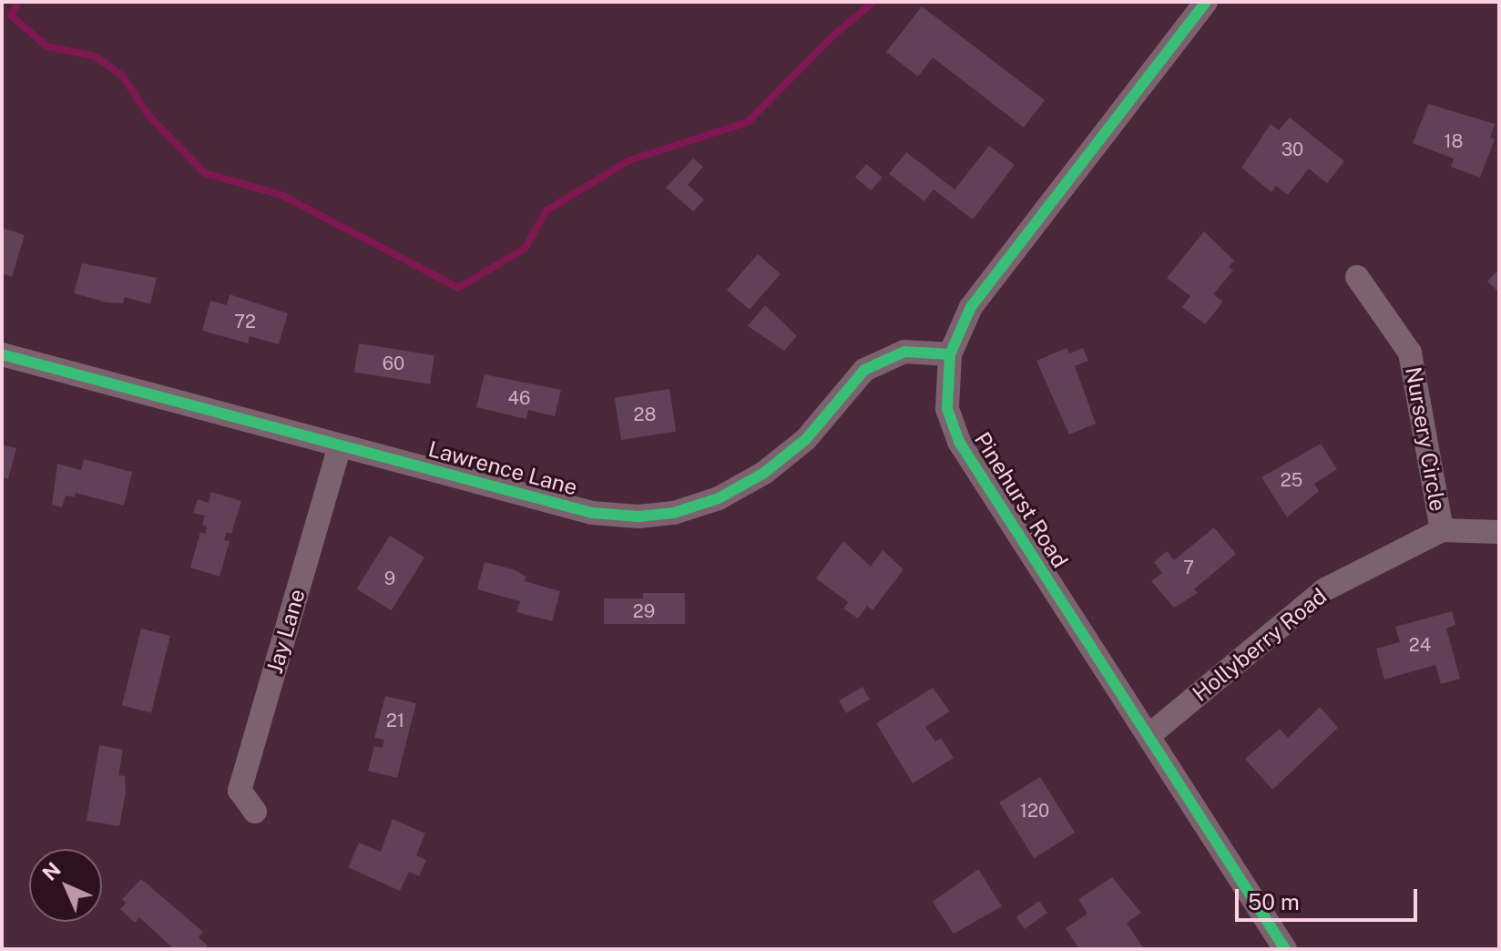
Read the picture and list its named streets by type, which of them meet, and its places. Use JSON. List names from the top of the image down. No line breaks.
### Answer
{"streets":{"street":["Nursery Circle","Lawrence Lane","Pinehurst Road","Jay Lane","Hollyberry Road"]},"crossings":[["Nursery Circle","Hollyberry Road"],["Lawrence Lane","Pinehurst Road"],["Lawrence Lane","Jay Lane"],["Pinehurst Road","Hollyberry Road"]],"house_numbers":["18","30","72","60","46","28","25","7","9","29","24","21","120"],"scale_bar":"50 m","north":"top left"}
